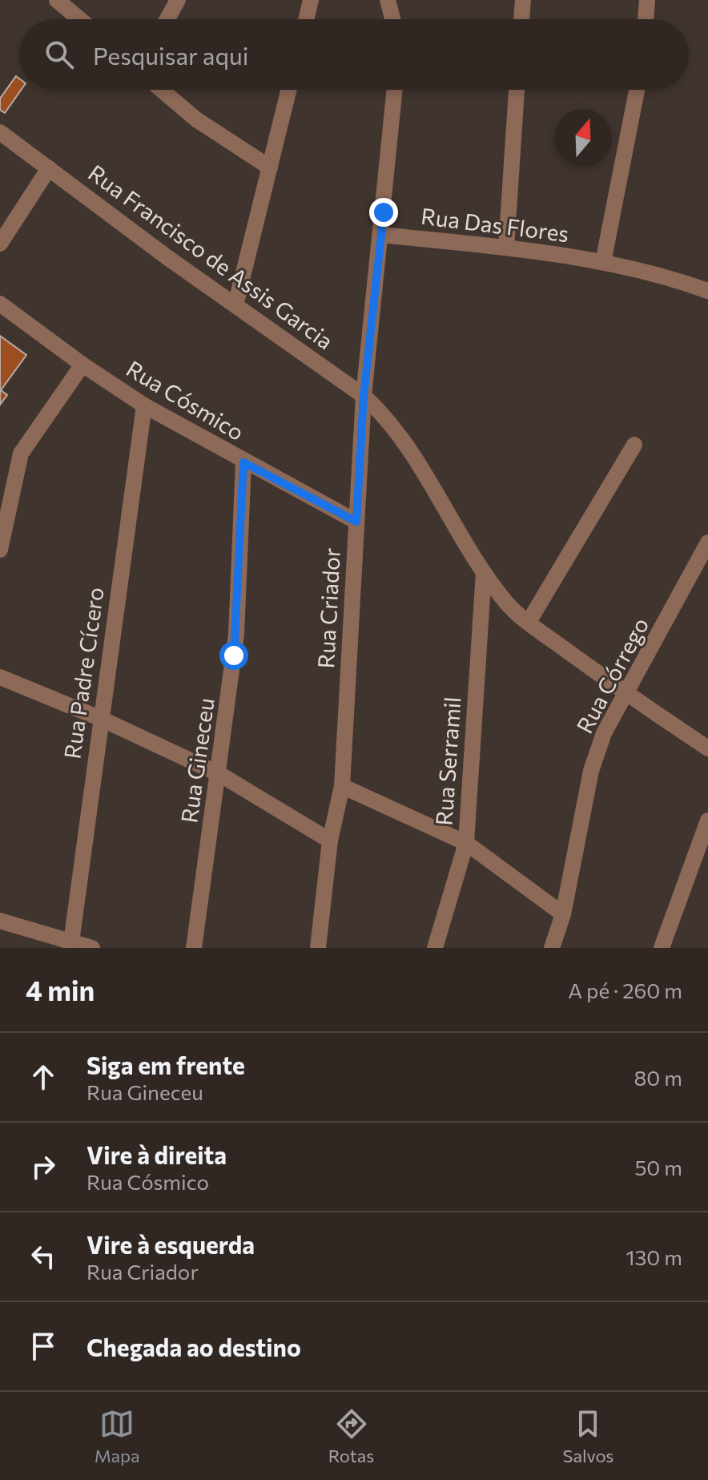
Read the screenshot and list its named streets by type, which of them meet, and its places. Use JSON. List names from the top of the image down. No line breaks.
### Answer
{"streets":{"street":["Rua Das Flores","Rua Francisco de Assis Garcia","Rua Cósmico","Rua Criador","Rua Padre Cícero","Rua Córrego","Rua Gineceu","Rua Serramil"]},"crossings":[["Rua Das Flores","Rua Criador"],["Rua Francisco de Assis Garcia","Rua Criador"],["Rua Francisco de Assis Garcia","Rua Córrego"],["Rua Francisco de Assis Garcia","Rua Serramil"],["Rua Cósmico","Rua Criador"],["Rua Cósmico","Rua Padre Cícero"],["Rua Cósmico","Rua Gineceu"]],"north":"top","page":{"search":"Pesquisar aqui","heading":["4 min","A pé · 260 m"],"list":[["Siga em frente","Rua Gineceu","80 m"],["Vire à direita","Rua Cósmico","50 m"],["Vire à esquerda","Rua Criador","130 m"],"Chegada ao destino"],"nav":["Mapa","Rotas","Salvos"]}}
